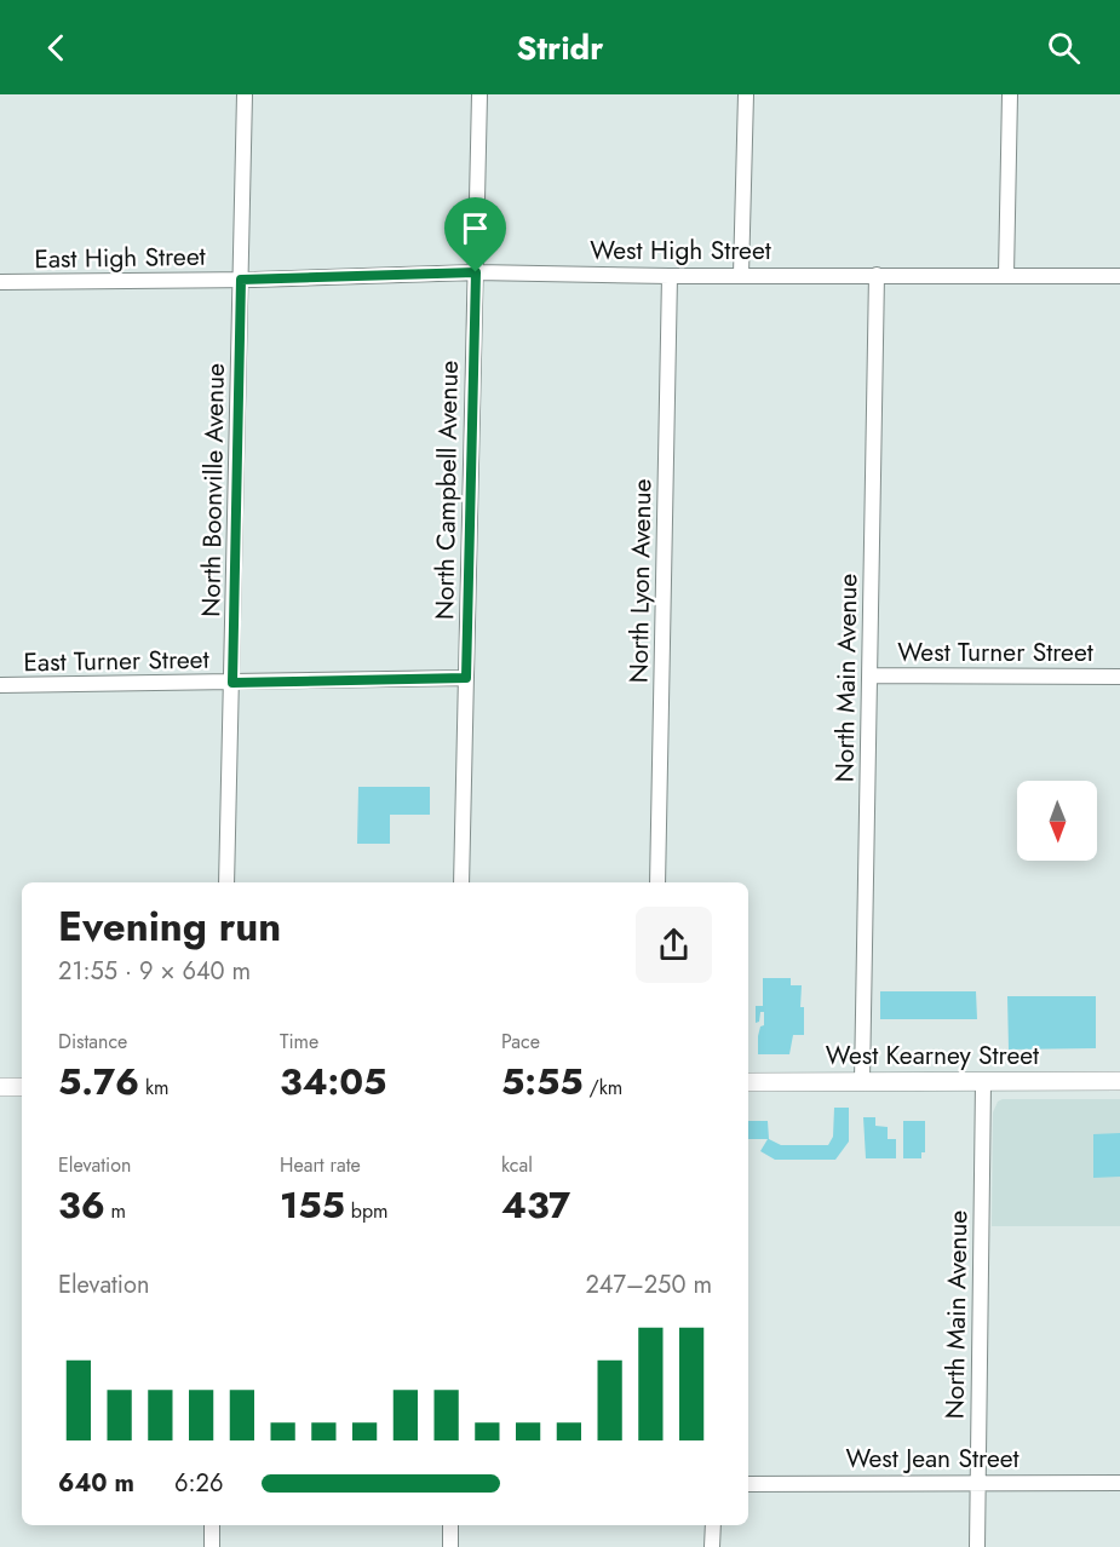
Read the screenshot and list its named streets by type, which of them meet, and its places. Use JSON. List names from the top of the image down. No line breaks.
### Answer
{"streets":{"main road":["West Kearney Street"],"street":["West High Street","East High Street","North Boonville Avenue","North Campbell Avenue","North Lyon Avenue","West Turner Street","East Turner Street","North Main Avenue","West Jean Street"]},"crossings":[["West High Street","East High Street"],["West High Street","North Boonville Avenue"],["West High Street","North Campbell Avenue"],["West High Street","North Lyon Avenue"],["West High Street","North Main Avenue"],["East High Street","North Boonville Avenue"],["North Boonville Avenue","East Turner Street"],["West Turner Street","North Main Avenue"],["North Main Avenue","West Kearney Street"],["North Main Avenue","West Jean Street"]],"north":"bottom","page":{"header":"Stridr","heading":["Evening run","21:55 · 9 × 640 m"],"stats":[["Distance","5.76 km"],["Time","34:05"],["Pace","5:55 /km"],["Elevation","36 m"],["Heart rate","155 bpm"],["kcal","437"]],"chart":["Elevation","247–250 m"],"list":[{"name":"640 m","note":"6:26"}]}}
